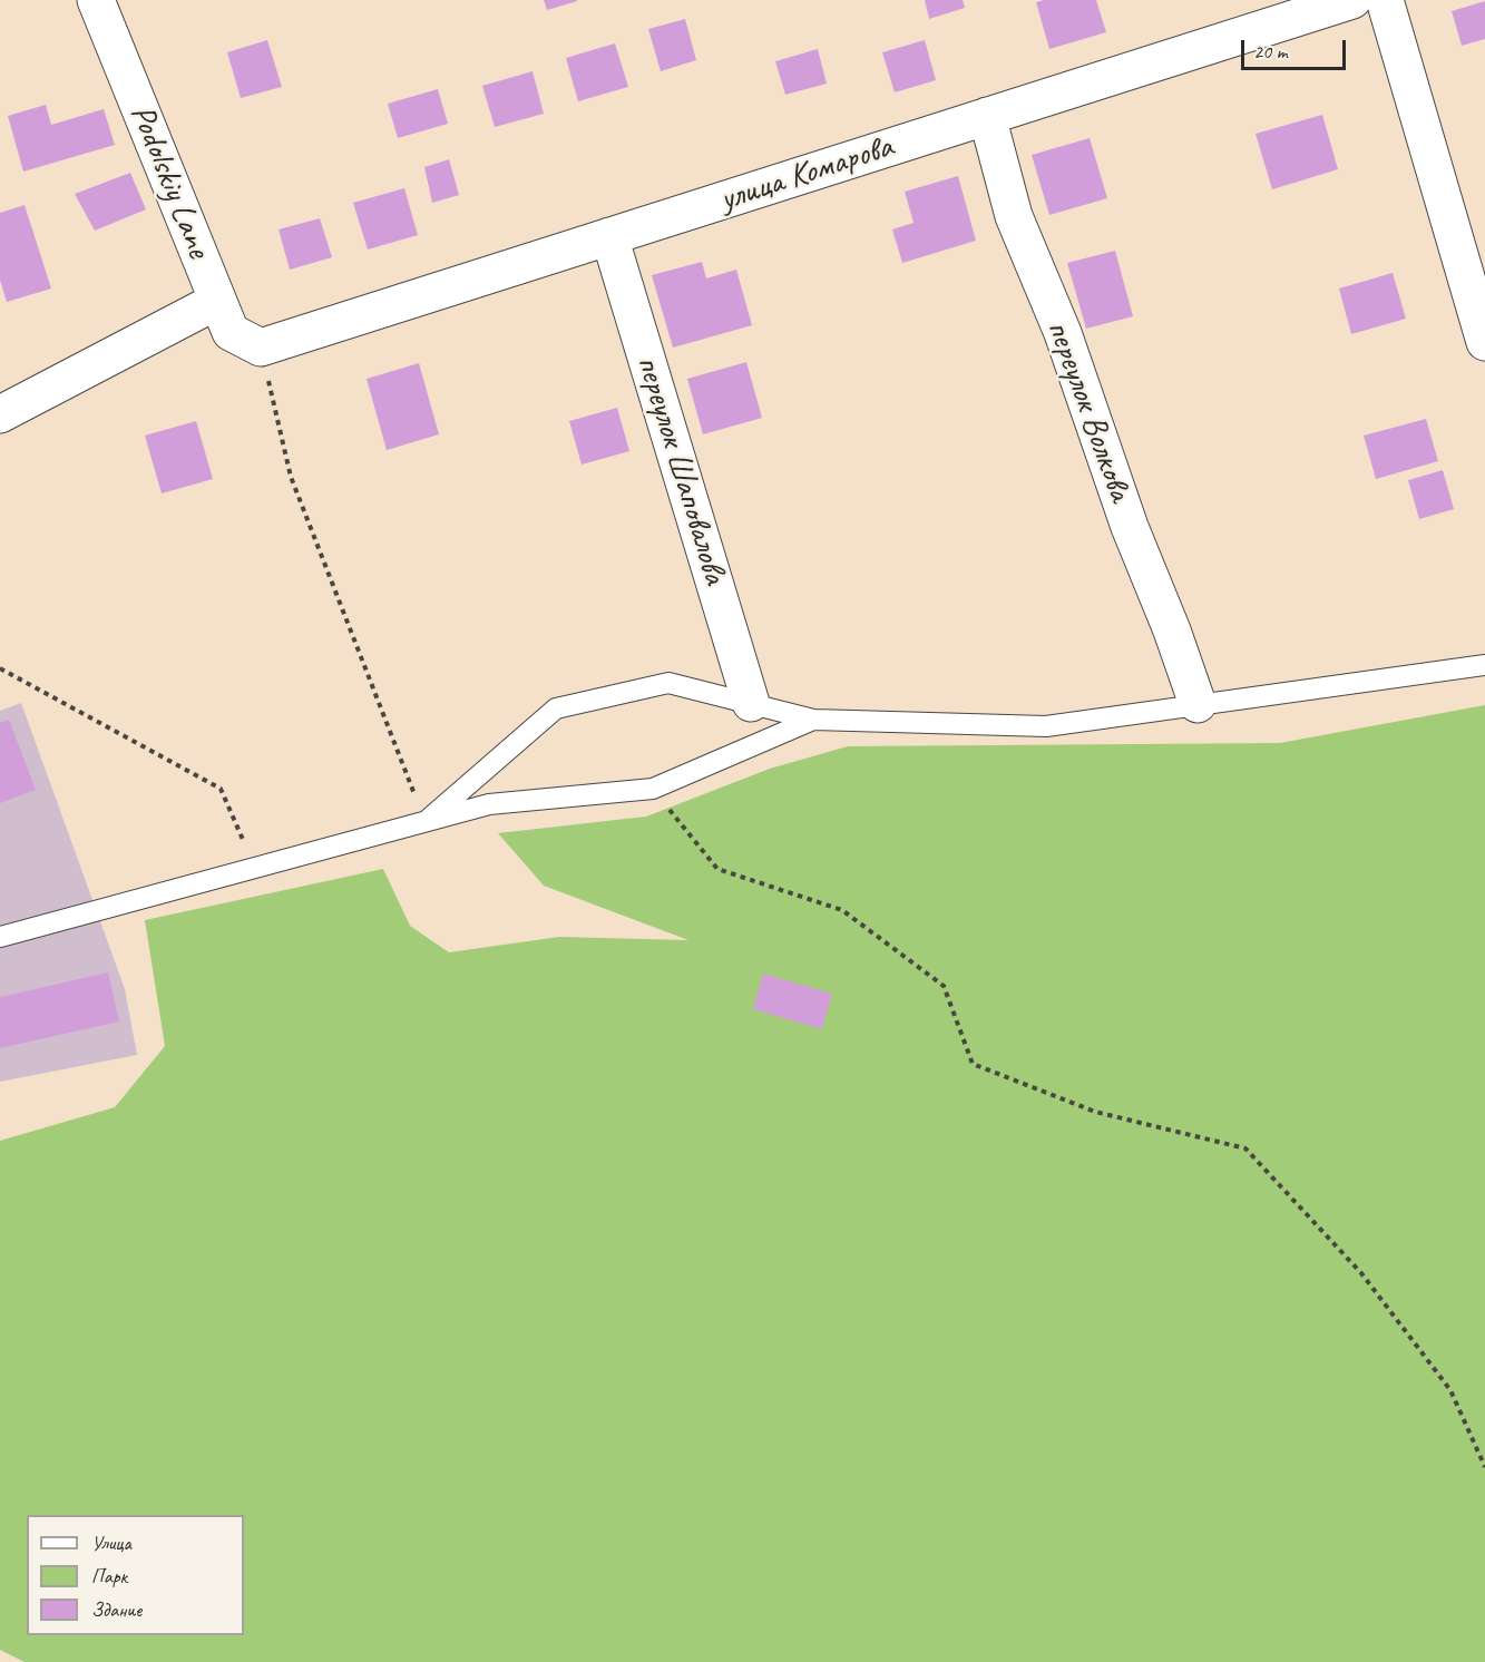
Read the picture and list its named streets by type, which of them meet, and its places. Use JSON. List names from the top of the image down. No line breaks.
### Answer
{"streets":{"street":["улица Комарова","Podolskiy Lane","переулок Волкова","переулок Шаповалова"]},"crossings":[["улица Комарова","Podolskiy Lane"],["улица Комарова","переулок Волкова"],["улица Комарова","переулок Шаповалова"]],"legend":["Улица","Парк","Здание"],"scale_bar":"20 m"}
